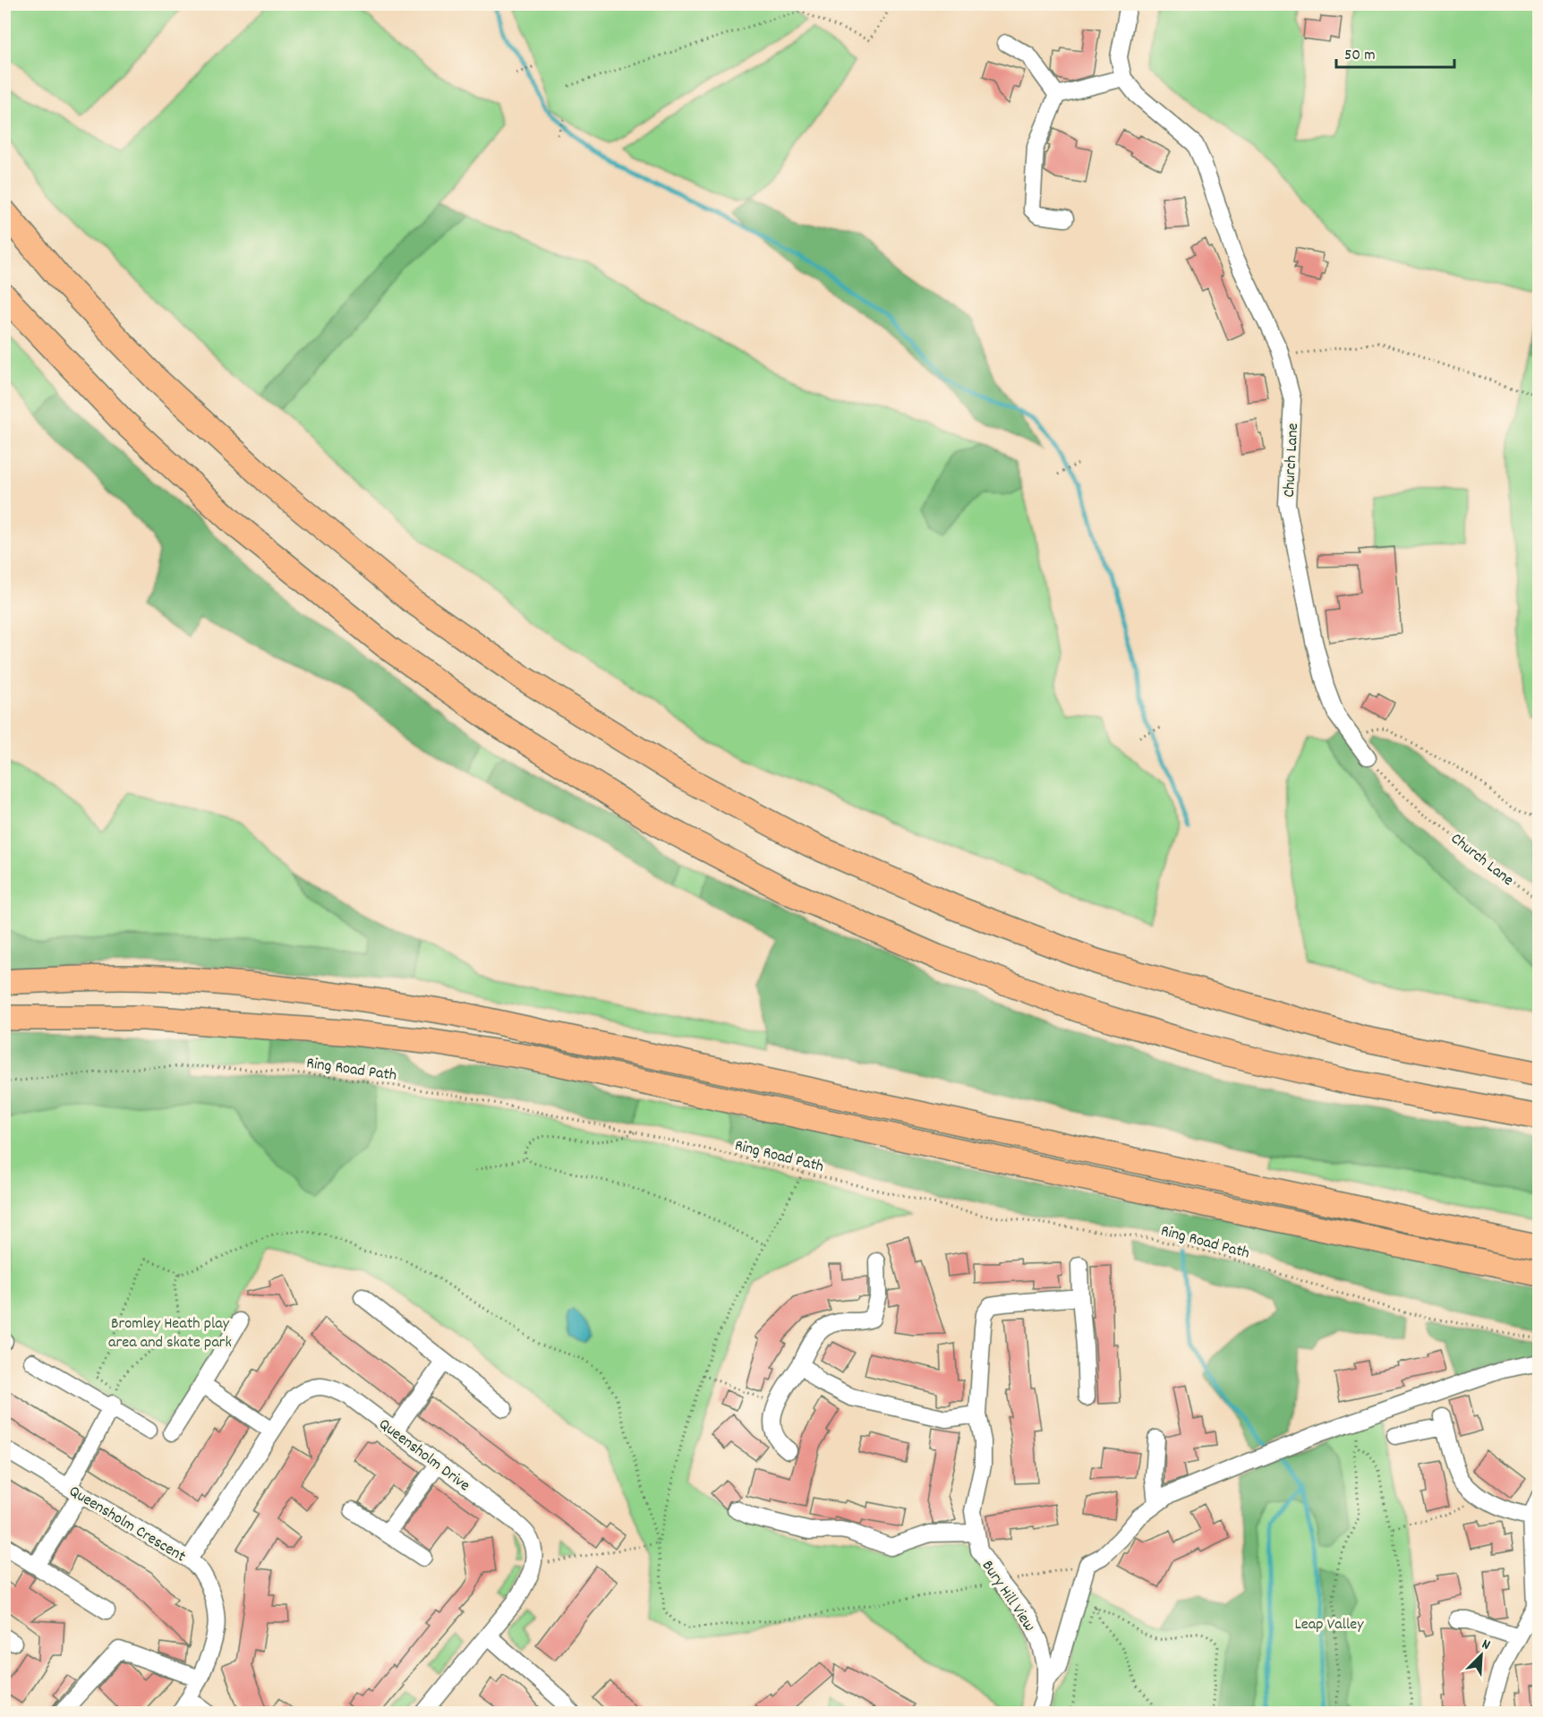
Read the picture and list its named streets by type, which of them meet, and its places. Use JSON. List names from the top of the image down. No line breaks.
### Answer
{"streets":{"street":["Church Lane","Queensholm Drive","Queensholm Crescent","Bury Hill View"],"path":["Ring Road Path"]},"crossings":[["Queensholm Drive","Queensholm Crescent"]],"parks":["Bromley Heath play area and skate park","Leap Valley"],"scale_bar":"50 m","north":"top right"}
